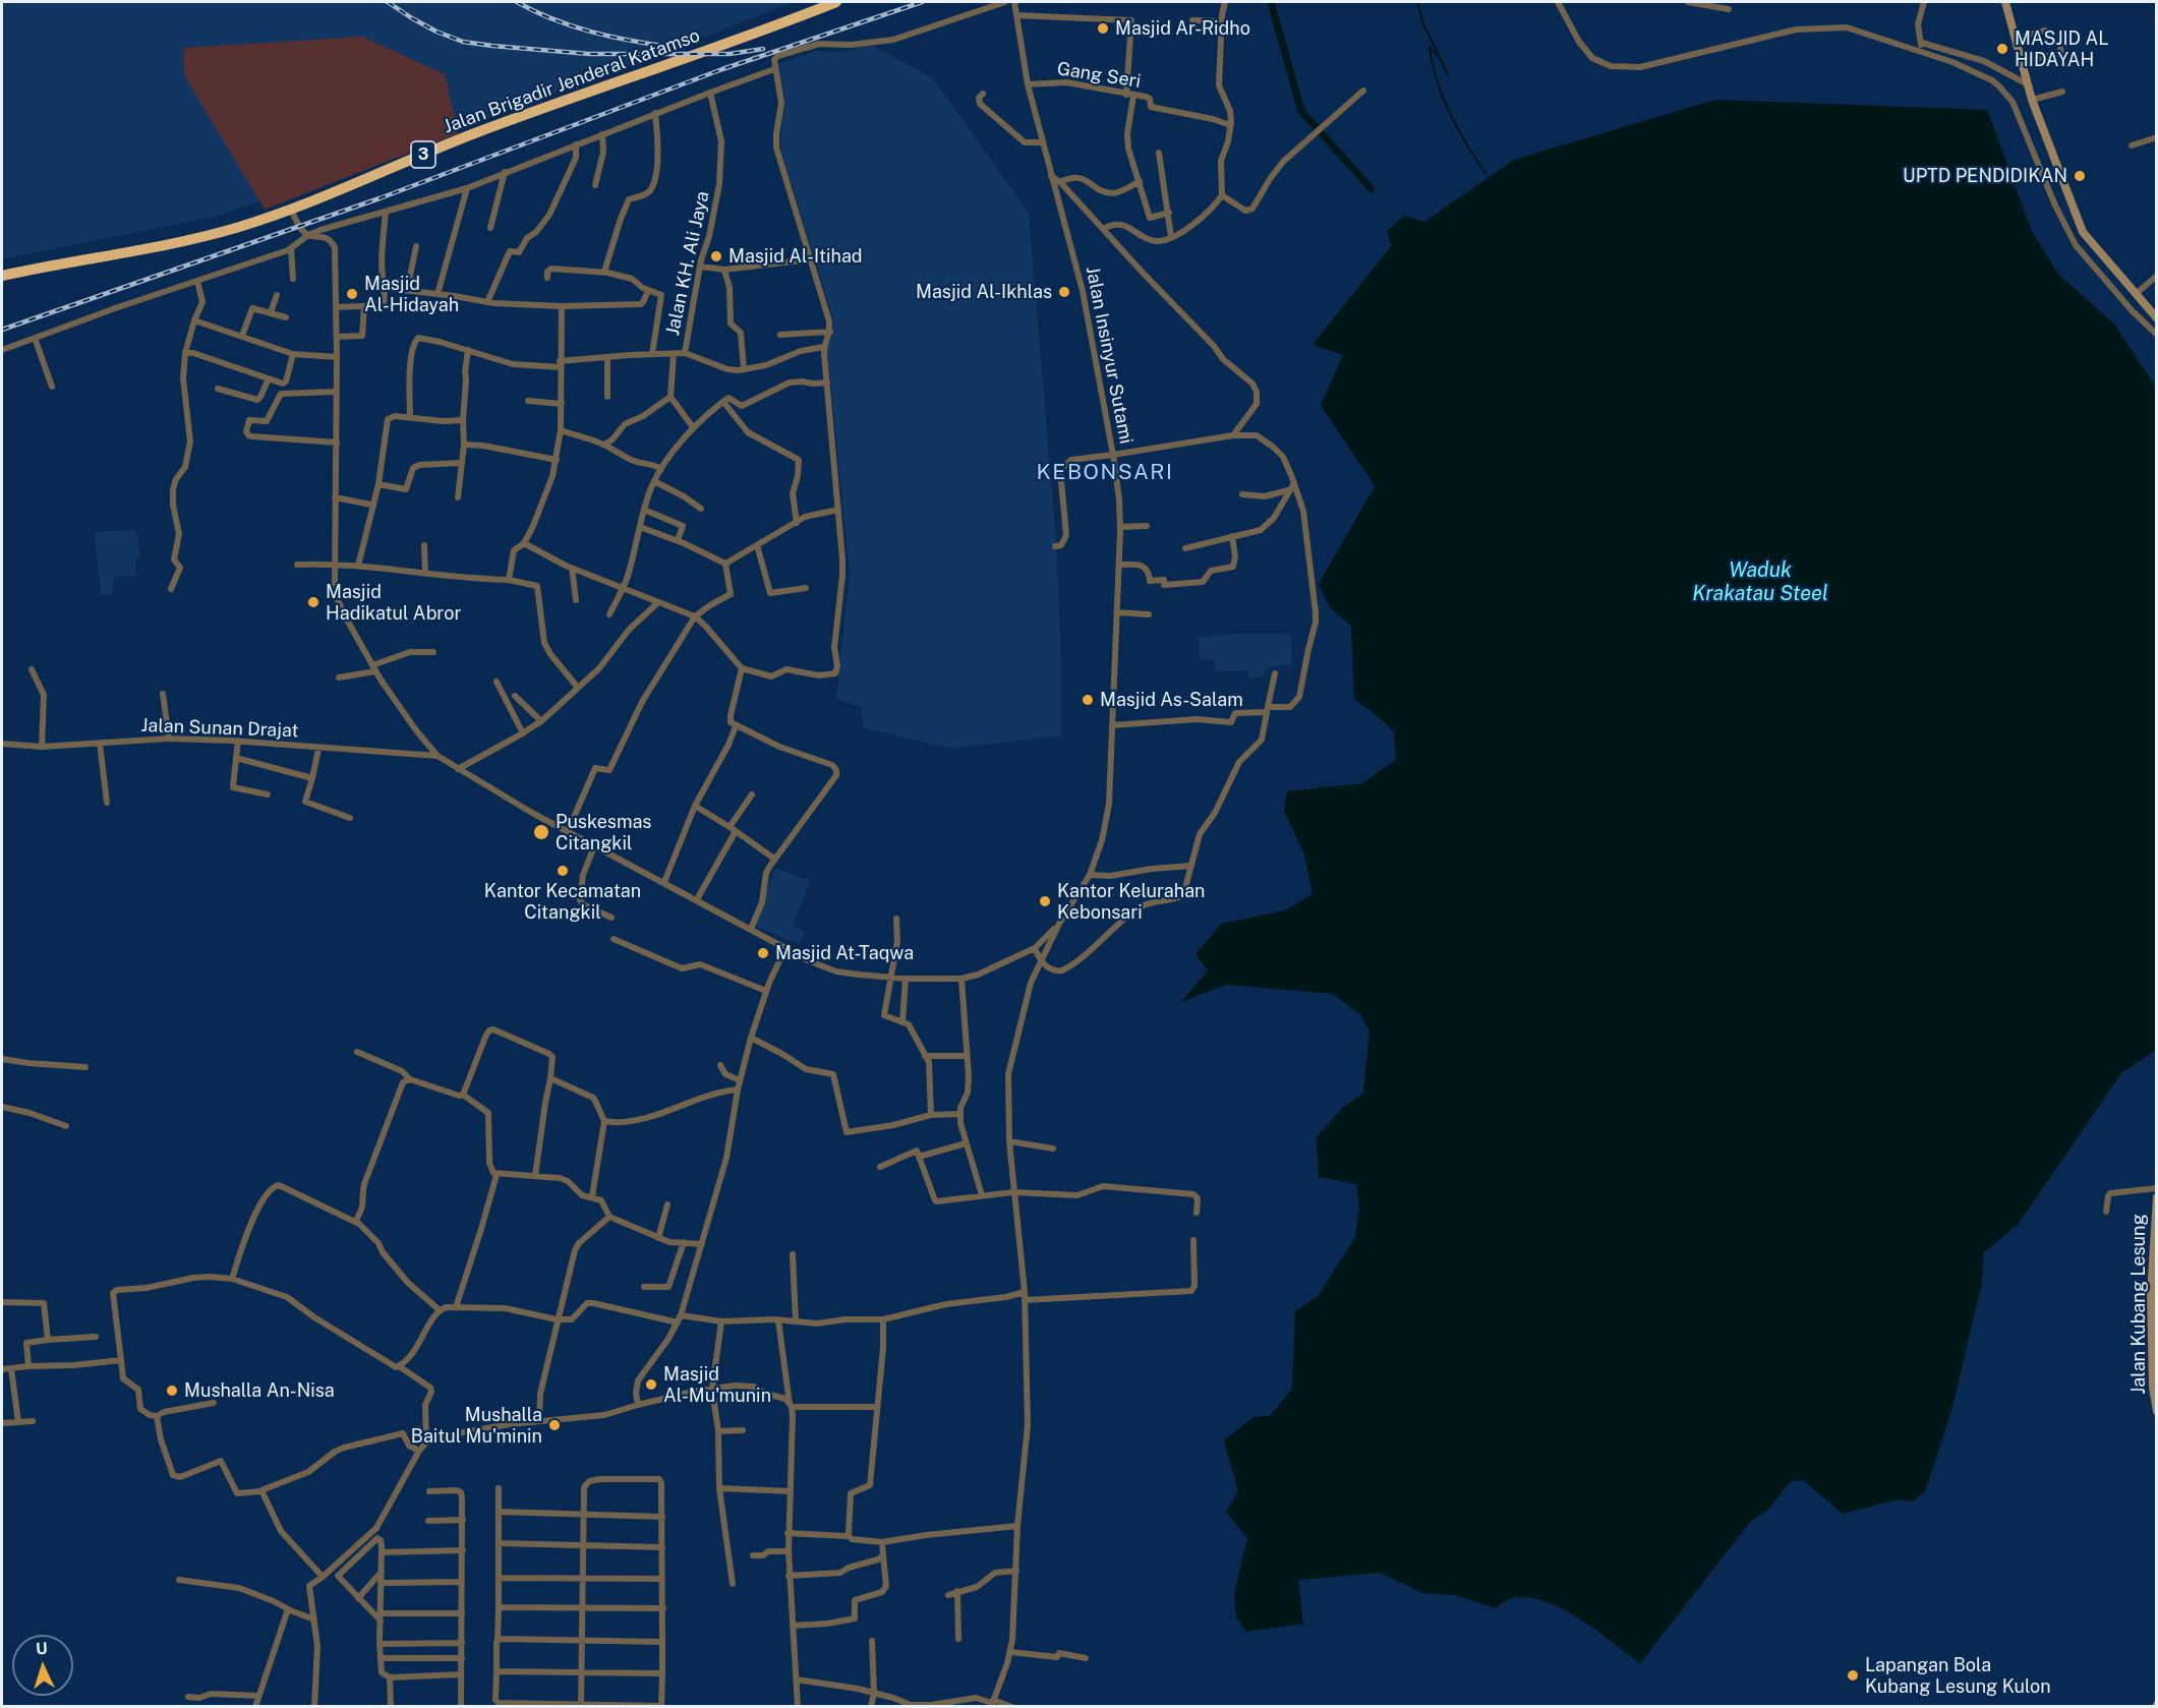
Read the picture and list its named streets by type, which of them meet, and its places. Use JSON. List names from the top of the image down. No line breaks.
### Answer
{"streets":{"highway":["Jalan Brigadir Jenderal Katamso","3"],"street":["Gang Seri","Jalan KH. Ali Jaya","Jalan Insinyur Sutami","Jalan Sunan Drajat","Jalan Kubang Lesung"]},"crossings":[["Gang Seri","Jalan Insinyur Sutami"]],"districts":["KEBONSARI"],"water":["Waduk Krakatau Steel"],"places":["Masjid Ar-Ridho","MASJID AL HIDAYAH","UPTD PENDIDIKAN","Masjid Al-Itihad","Masjid Al-Ikhlas","Masjid Al-Hidayah","Masjid Hadikatul Abror","Masjid As-Salam","Puskesmas Citangkil","Kantor Kecamatan Citangkil","Kantor Kelurahan Kebonsari","Masjid At-Taqwa","Masjid Al-Mu'munin","Mushalla An-Nisa","Mushalla Baitul Mu'minin","Lapangan Bola Kubang Lesung Kulon"],"north":"top"}
